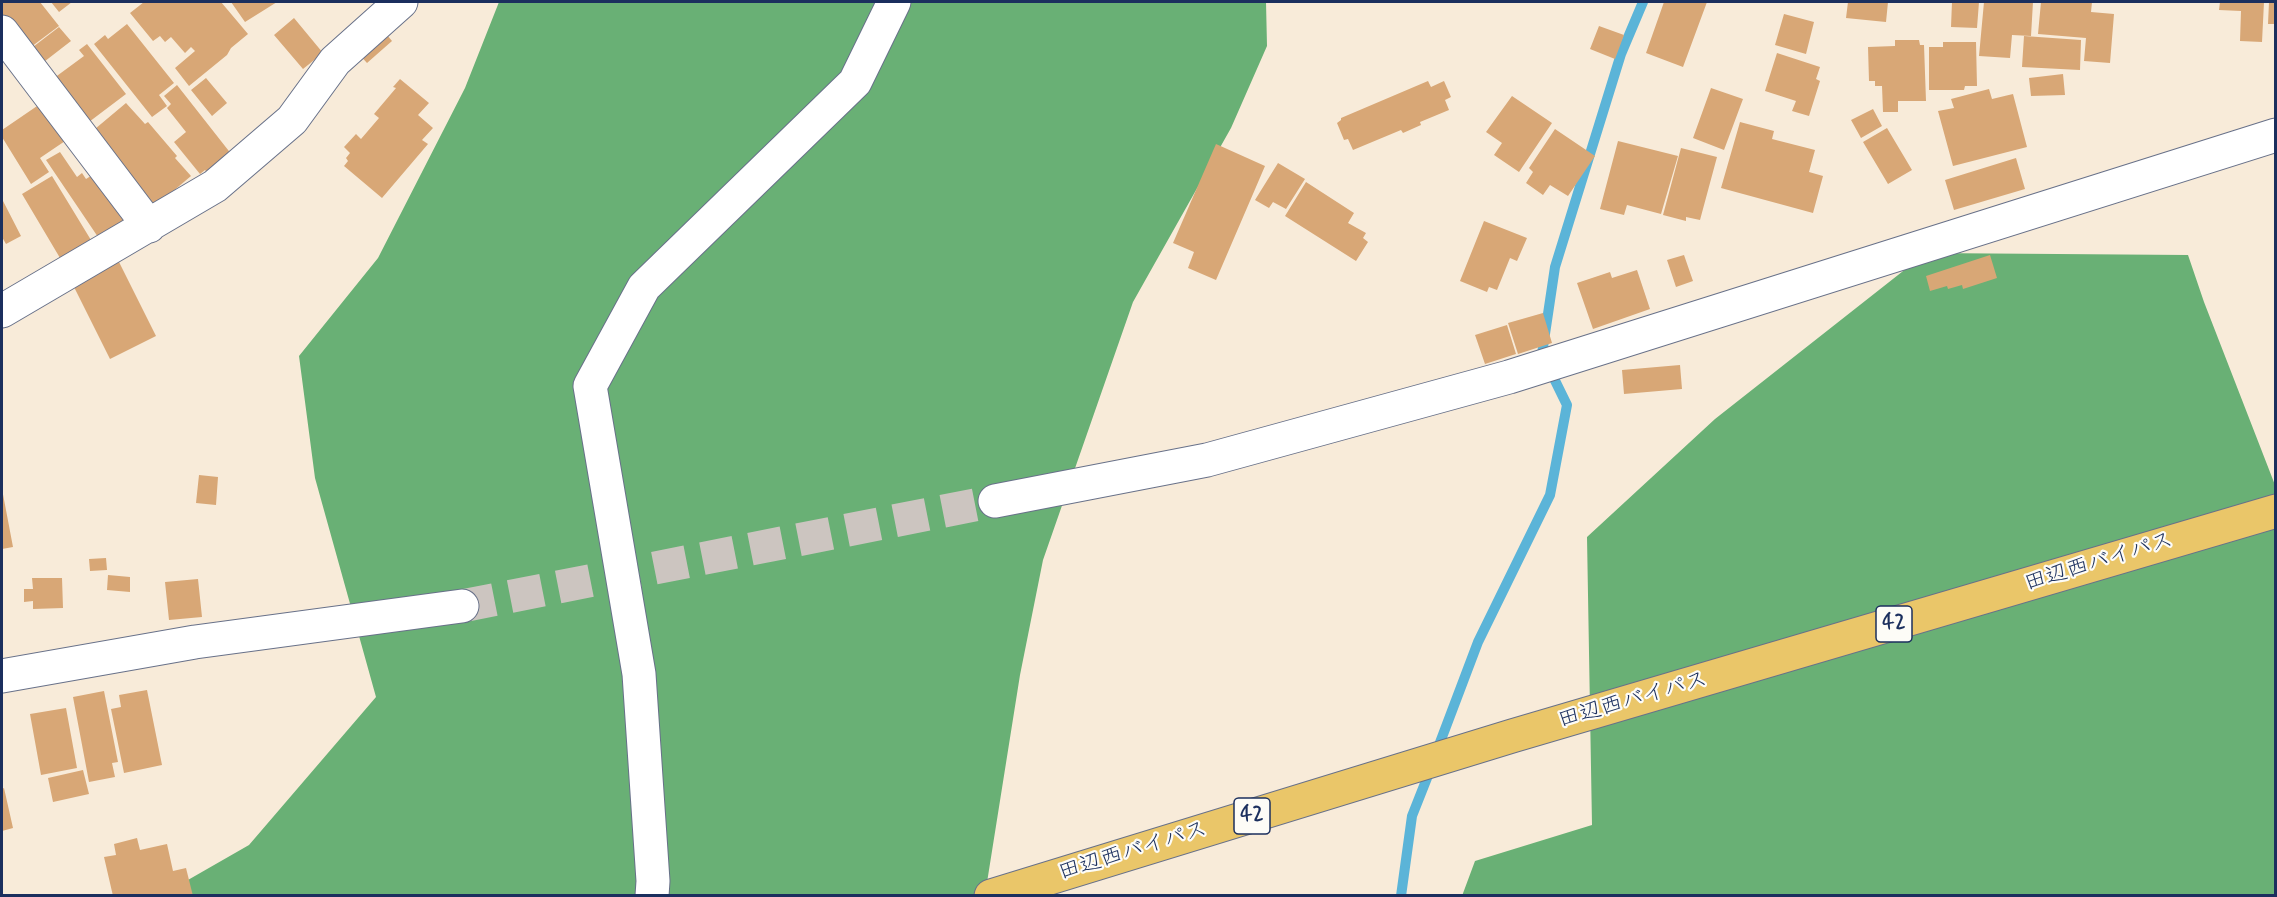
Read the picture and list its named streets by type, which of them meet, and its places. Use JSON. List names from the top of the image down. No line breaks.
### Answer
{"streets":{"highway":["田辺西バイパス","42"]}}
